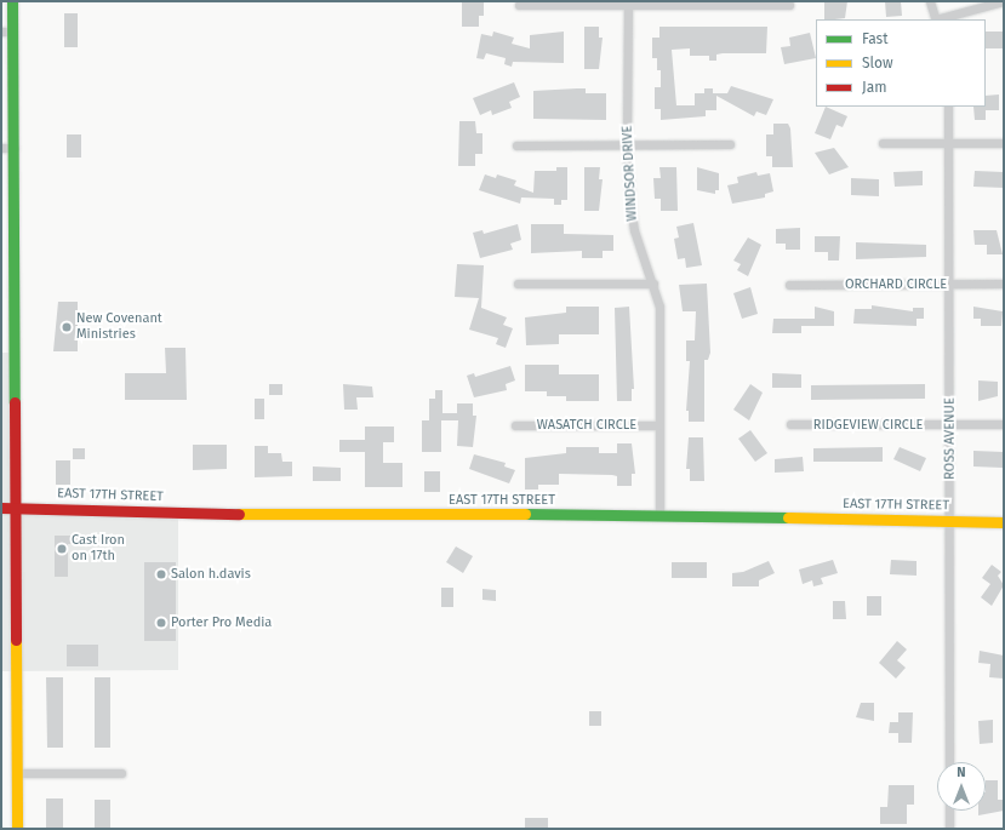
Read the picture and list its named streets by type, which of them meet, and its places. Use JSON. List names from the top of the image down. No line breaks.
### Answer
{"streets":{"main road":["EAST 17TH STREET"],"street":["WINDSOR DRIVE","ORCHARD CIRCLE","WASATCH CIRCLE","RIDGEVIEW CIRCLE","ROSS AVENUE"]},"crossings":[["WINDSOR DRIVE","WASATCH CIRCLE"],["WINDSOR DRIVE","EAST 17TH STREET"],["ORCHARD CIRCLE","ROSS AVENUE"],["RIDGEVIEW CIRCLE","ROSS AVENUE"],["ROSS AVENUE","EAST 17TH STREET"]],"places":["New Covenant Ministries","Cast Iron on 17th","Salon h.davis","Porter Pro Media"],"legend":["Fast","Slow","Jam"],"north":"top"}
